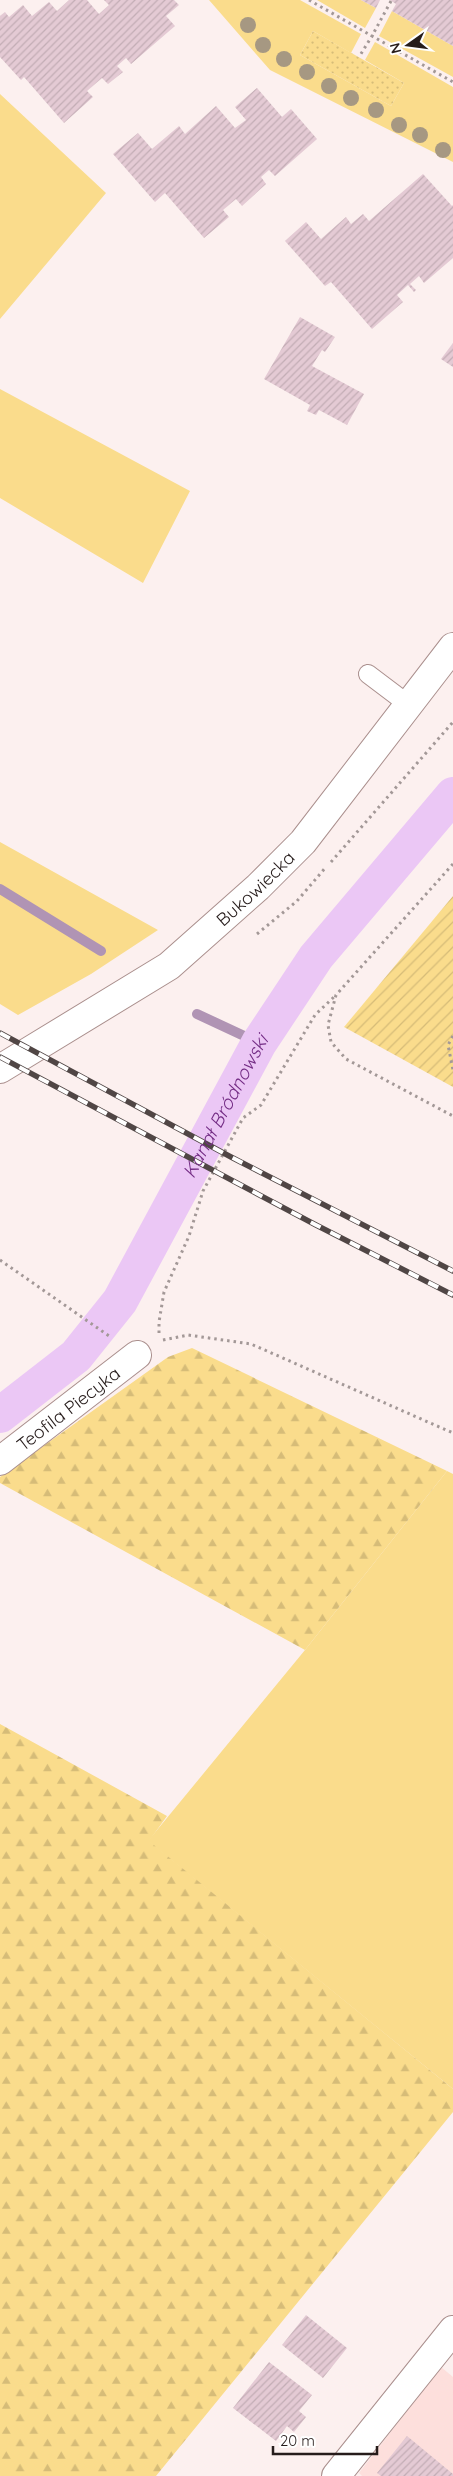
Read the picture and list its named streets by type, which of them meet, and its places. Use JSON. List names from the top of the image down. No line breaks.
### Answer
{"streets":{"street":["Bukowiecka","Teofila Piecyka"]},"water":["Kanał Bródnowski"],"scale_bar":"20 m","north":"left"}
